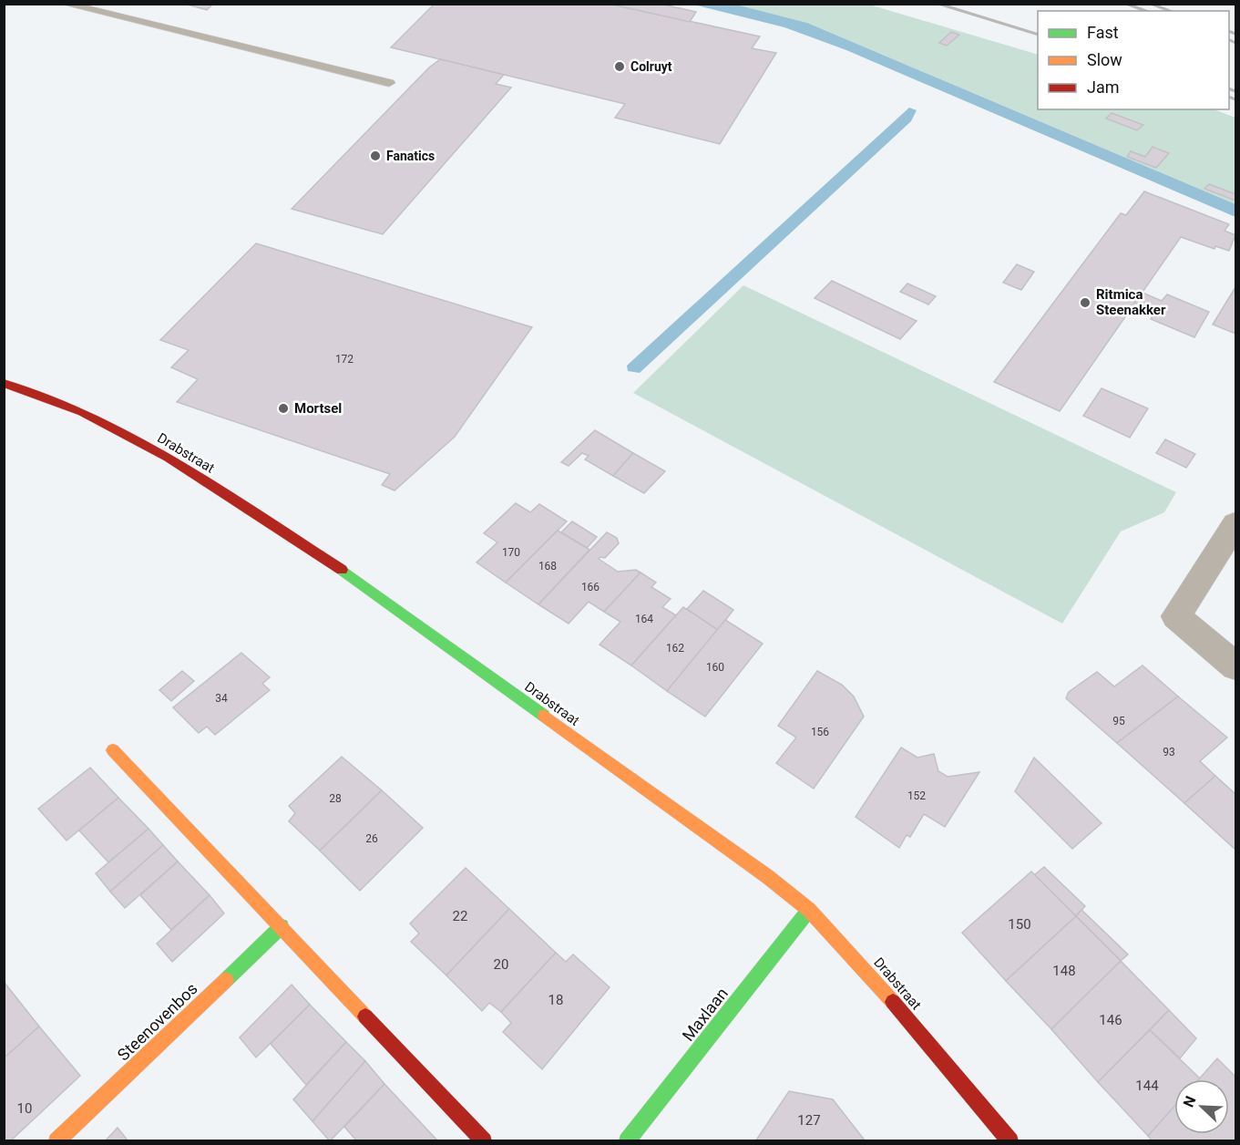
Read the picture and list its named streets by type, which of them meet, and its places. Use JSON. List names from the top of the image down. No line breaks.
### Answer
{"streets":{"street":["Drabstraat","Maxlaan","Steenovenbos"]},"crossings":[["Drabstraat","Maxlaan"]],"places":["Colruyt","Fanatics","Ritmica Steenakker","Mortsel"],"house_numbers":["172","170","168","166","164","162","160","34","95","156","93","152","28","26","22","150","20","148","18","146","144","10","127"],"legend":["Fast","Slow","Jam"],"north":"top left"}
